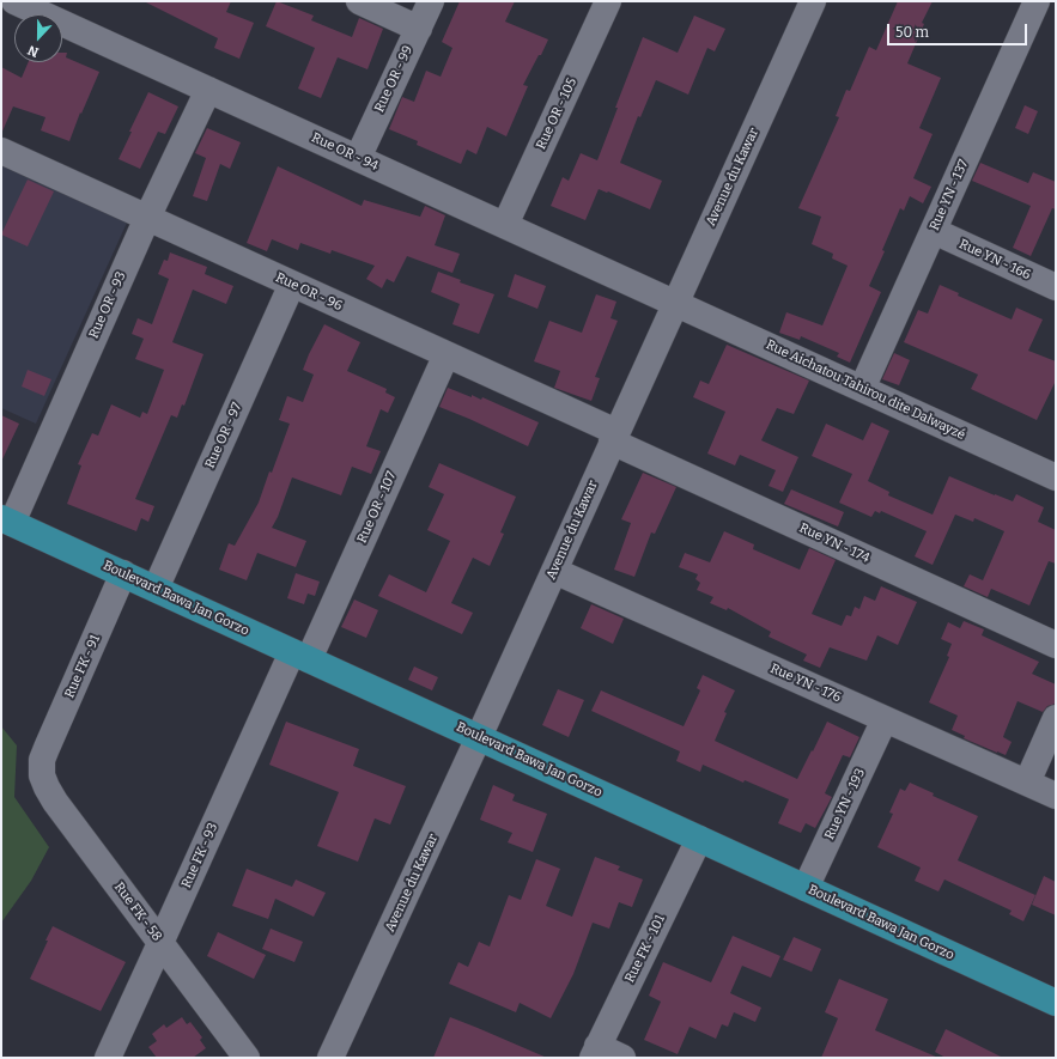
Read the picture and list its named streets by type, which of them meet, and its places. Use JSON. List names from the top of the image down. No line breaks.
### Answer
{"streets":{"main road":["Boulevard Bawa Jan Gorzo"],"street":["Rue OR - 99","Rue OR - 105","Rue OR - 94","Avenue du Kawar","Rue YN - 137","Rue YN - 166","Rue OR - 96","Rue OR - 93","Rue Aichatou Tahirou dite Dalwayzé","Rue OR - 97","Rue OR - 107","Rue YN - 174","Rue FK - 91","Rue YN - 176","Rue YN - 193","Rue FK - 93","Rue FK - 58","Rue FK - 101"]},"crossings":[["Rue OR - 99","Rue OR - 94"],["Rue OR - 105","Rue OR - 94"],["Rue OR - 94","Avenue du Kawar"],["Rue OR - 94","Rue OR - 93"],["Rue OR - 94","Rue Aichatou Tahirou dite Dalwayzé"],["Avenue du Kawar","Rue OR - 96"],["Avenue du Kawar","Rue Aichatou Tahirou dite Dalwayzé"],["Avenue du Kawar","Rue YN - 174"],["Avenue du Kawar","Boulevard Bawa Jan Gorzo"],["Avenue du Kawar","Rue YN - 176"],["Rue YN - 137","Rue YN - 166"],["Rue YN - 137","Rue Aichatou Tahirou dite Dalwayzé"],["Rue OR - 96","Rue OR - 93"],["Rue OR - 96","Rue OR - 97"],["Rue OR - 96","Rue OR - 107"],["Rue OR - 96","Rue YN - 174"],["Rue OR - 93","Boulevard Bawa Jan Gorzo"],["Rue OR - 97","Boulevard Bawa Jan Gorzo"],["Rue OR - 107","Boulevard Bawa Jan Gorzo"],["Rue OR - 107","Rue FK - 93"],["Boulevard Bawa Jan Gorzo","Rue FK - 91"],["Boulevard Bawa Jan Gorzo","Rue YN - 193"],["Boulevard Bawa Jan Gorzo","Rue FK - 93"],["Boulevard Bawa Jan Gorzo","Rue FK - 101"],["Rue FK - 91","Rue FK - 58"],["Rue YN - 176","Rue YN - 193"],["Rue FK - 93","Rue FK - 58"]],"scale_bar":"50 m","north":"bottom"}
